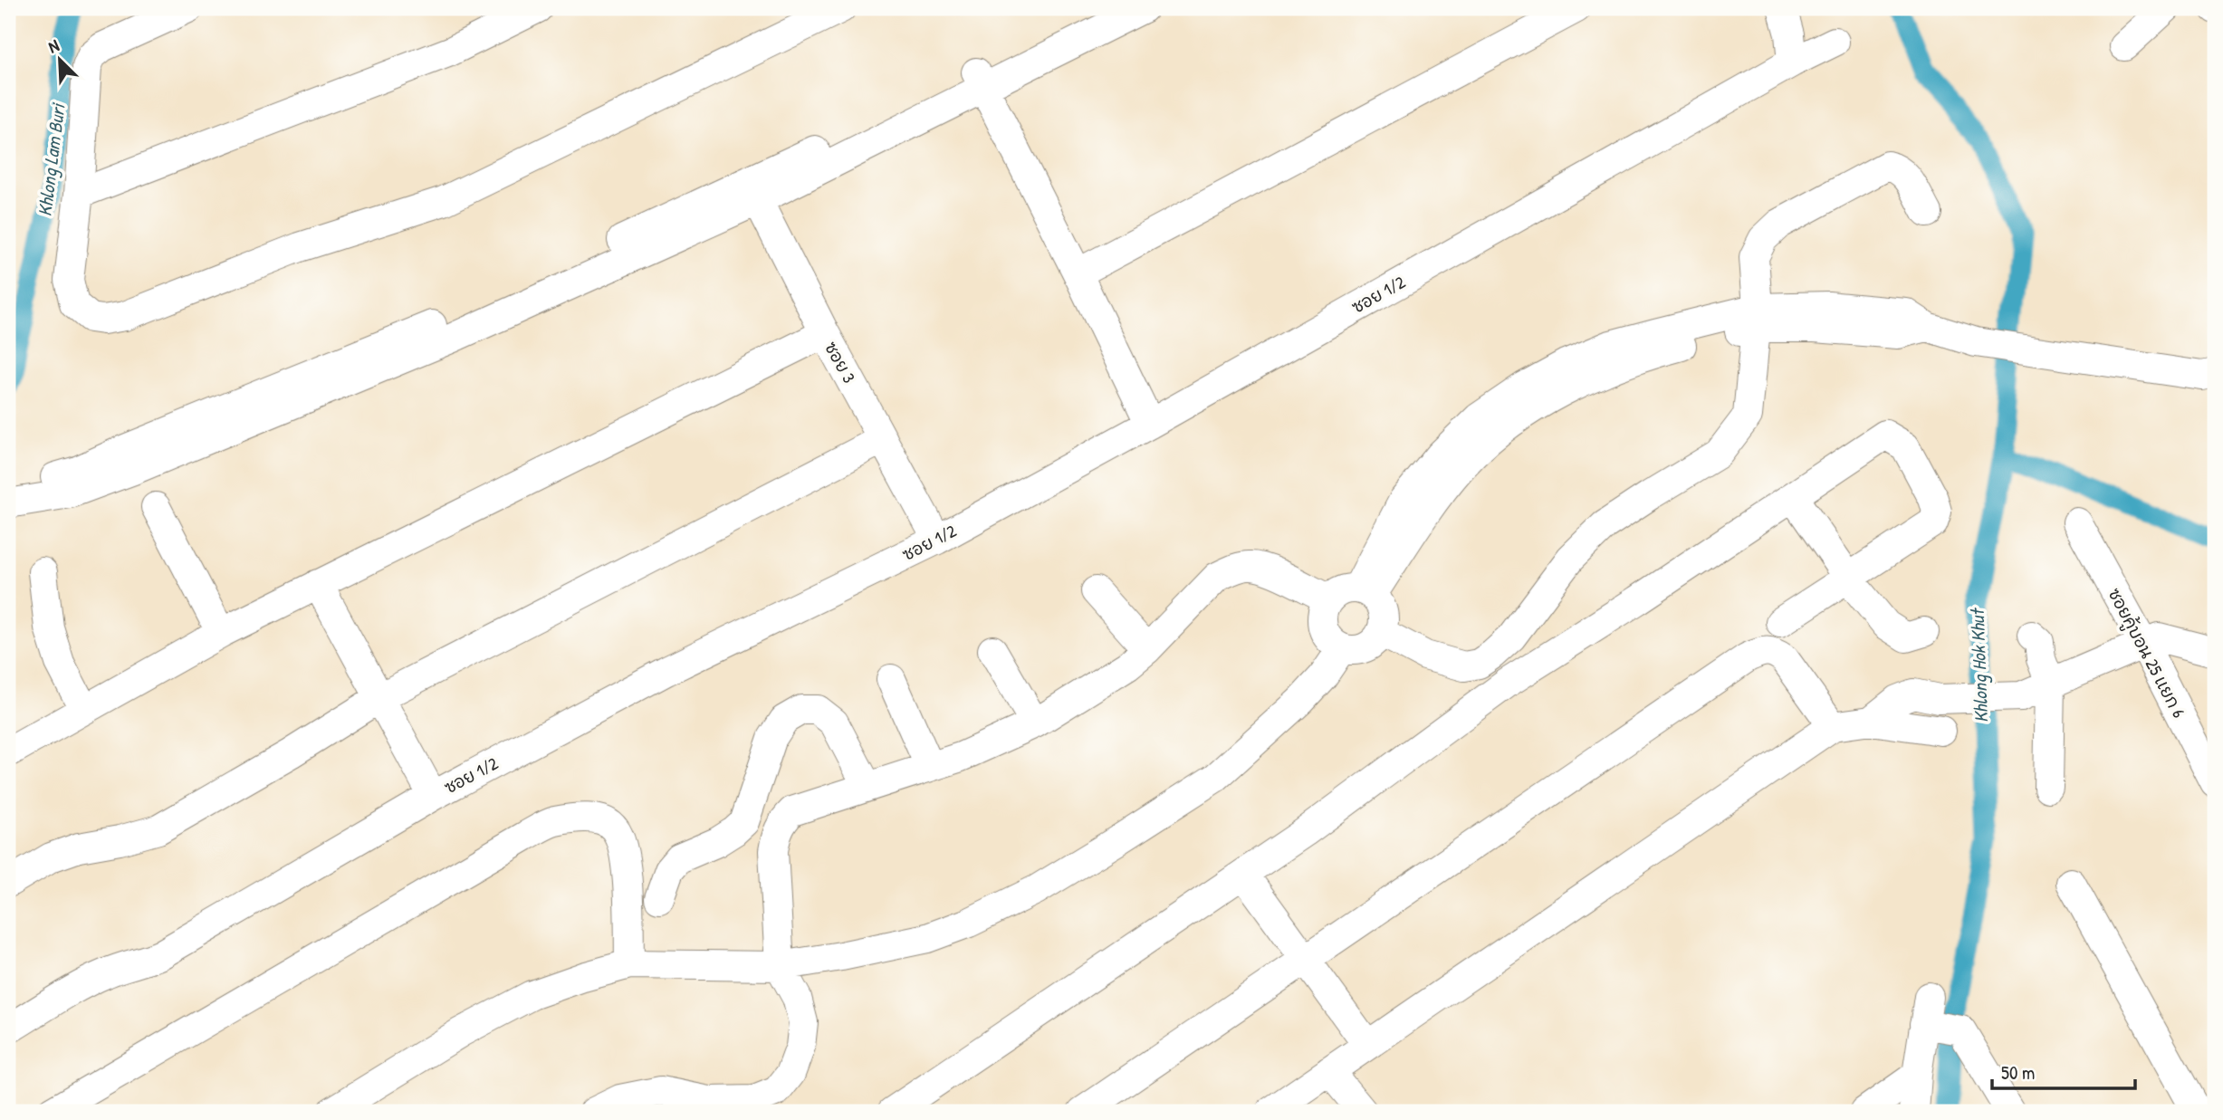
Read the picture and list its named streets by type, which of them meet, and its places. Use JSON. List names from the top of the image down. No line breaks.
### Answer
{"streets":{"street":["ซอย 1/2","ซอย 3","ซอยคู้บอน 25 แยก 6"]},"crossings":[["ซอย 1/2","ซอย 3"]],"water":["Khlong Lam Buri","Khlong Hok Khut"],"scale_bar":"50 m","north":"top left"}
